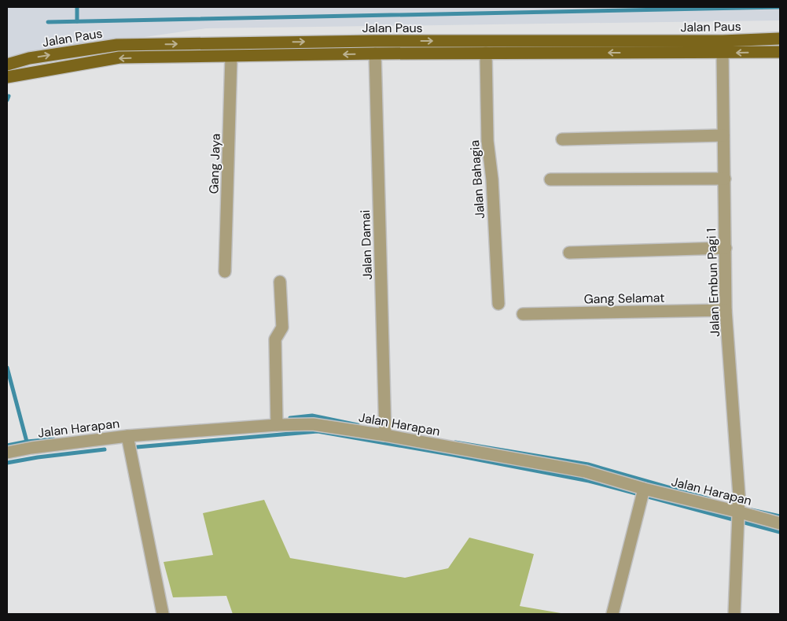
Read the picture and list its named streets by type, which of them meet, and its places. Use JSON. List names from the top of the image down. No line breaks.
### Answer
{"streets":{"main road":["Jalan Paus"],"street":["Gang Jaya","Jalan Bahagia","Jalan Damai","Jalan Embun Pagi 1","Gang Selamat","Jalan Harapan"]},"crossings":[["Jalan Paus","Gang Jaya"],["Jalan Paus","Jalan Bahagia"],["Jalan Paus","Jalan Damai"],["Jalan Paus","Jalan Embun Pagi 1"],["Jalan Damai","Jalan Harapan"],["Jalan Embun Pagi 1","Gang Selamat"],["Jalan Embun Pagi 1","Jalan Harapan"]]}
